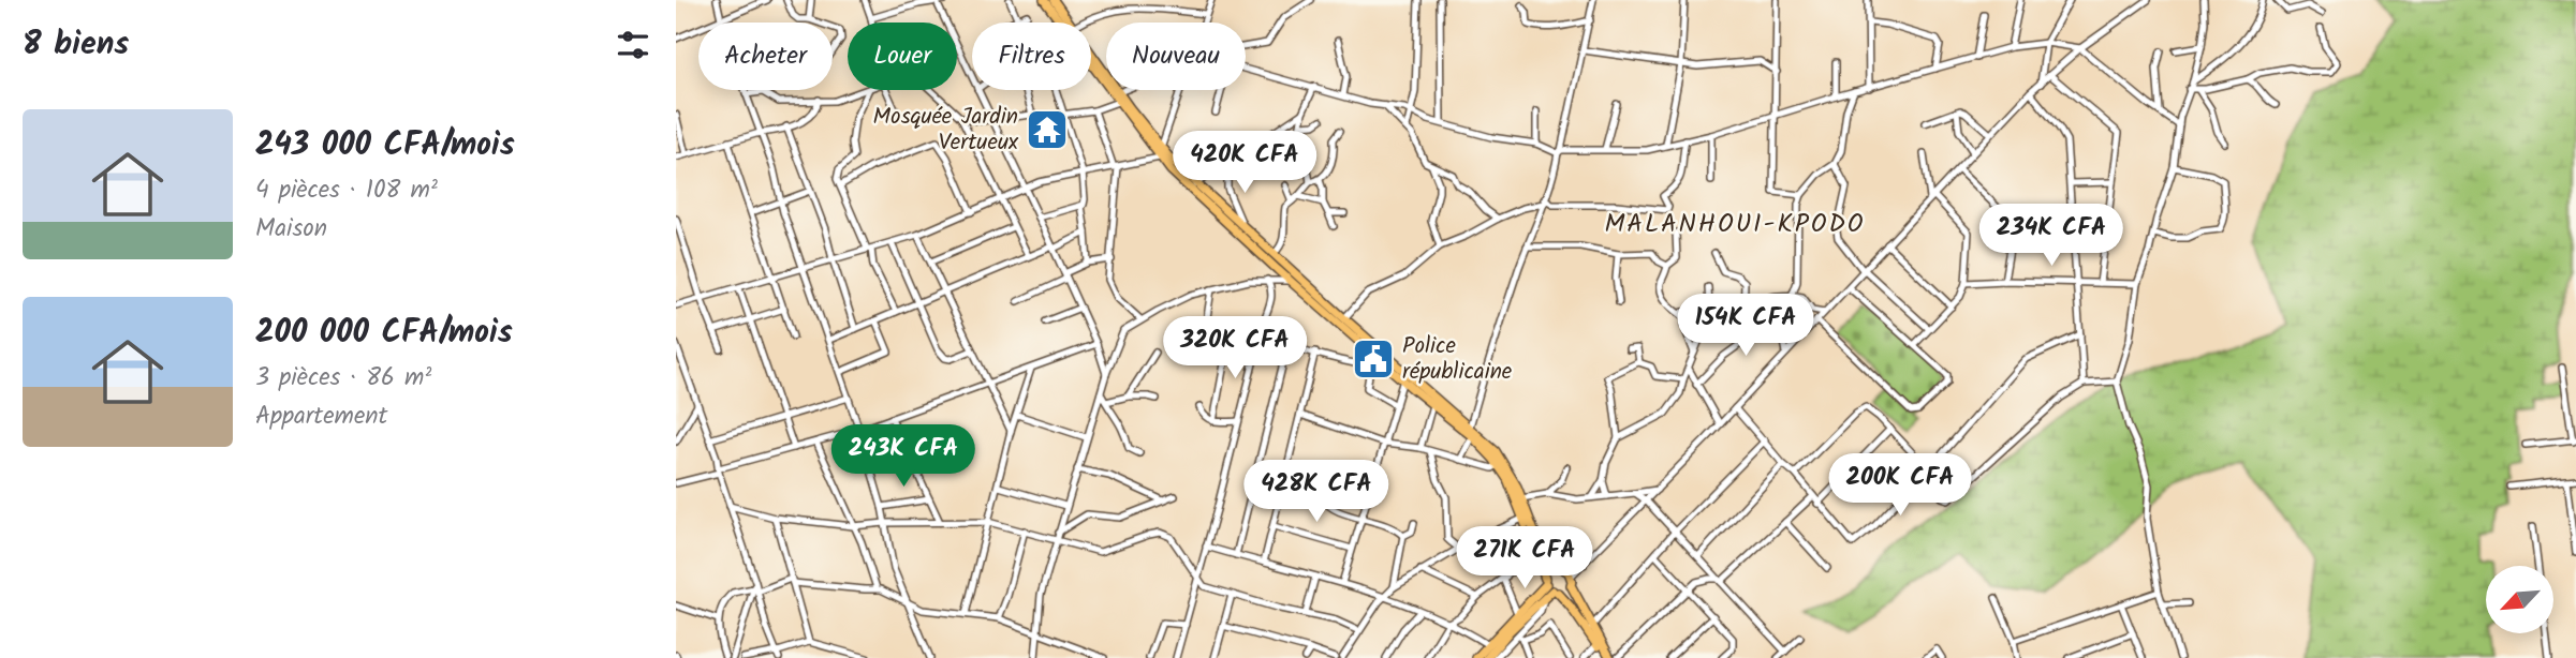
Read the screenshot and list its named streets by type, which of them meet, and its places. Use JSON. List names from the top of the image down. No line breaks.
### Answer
{"districts":["MALANHOUI-KPODO"],"places":{"temple":["Mosquée Jardin Vertueux"],"public building":["Police républicaine"]},"north":"bottom left","page":{"heading":"8 biens","chip":["Acheter","Louer","Filtres","Nouveau"],"list":[{"name":"243 000 CFA/mois","note":"4 pièces · 108 m² · Maison"},{"name":"200 000 CFA/mois","note":"3 pièces · 86 m² · Appartement"}],"price":["420K CFA","234K CFA","154K CFA","320K CFA","243K CFA","200K CFA","428K CFA","271K CFA"]}}
